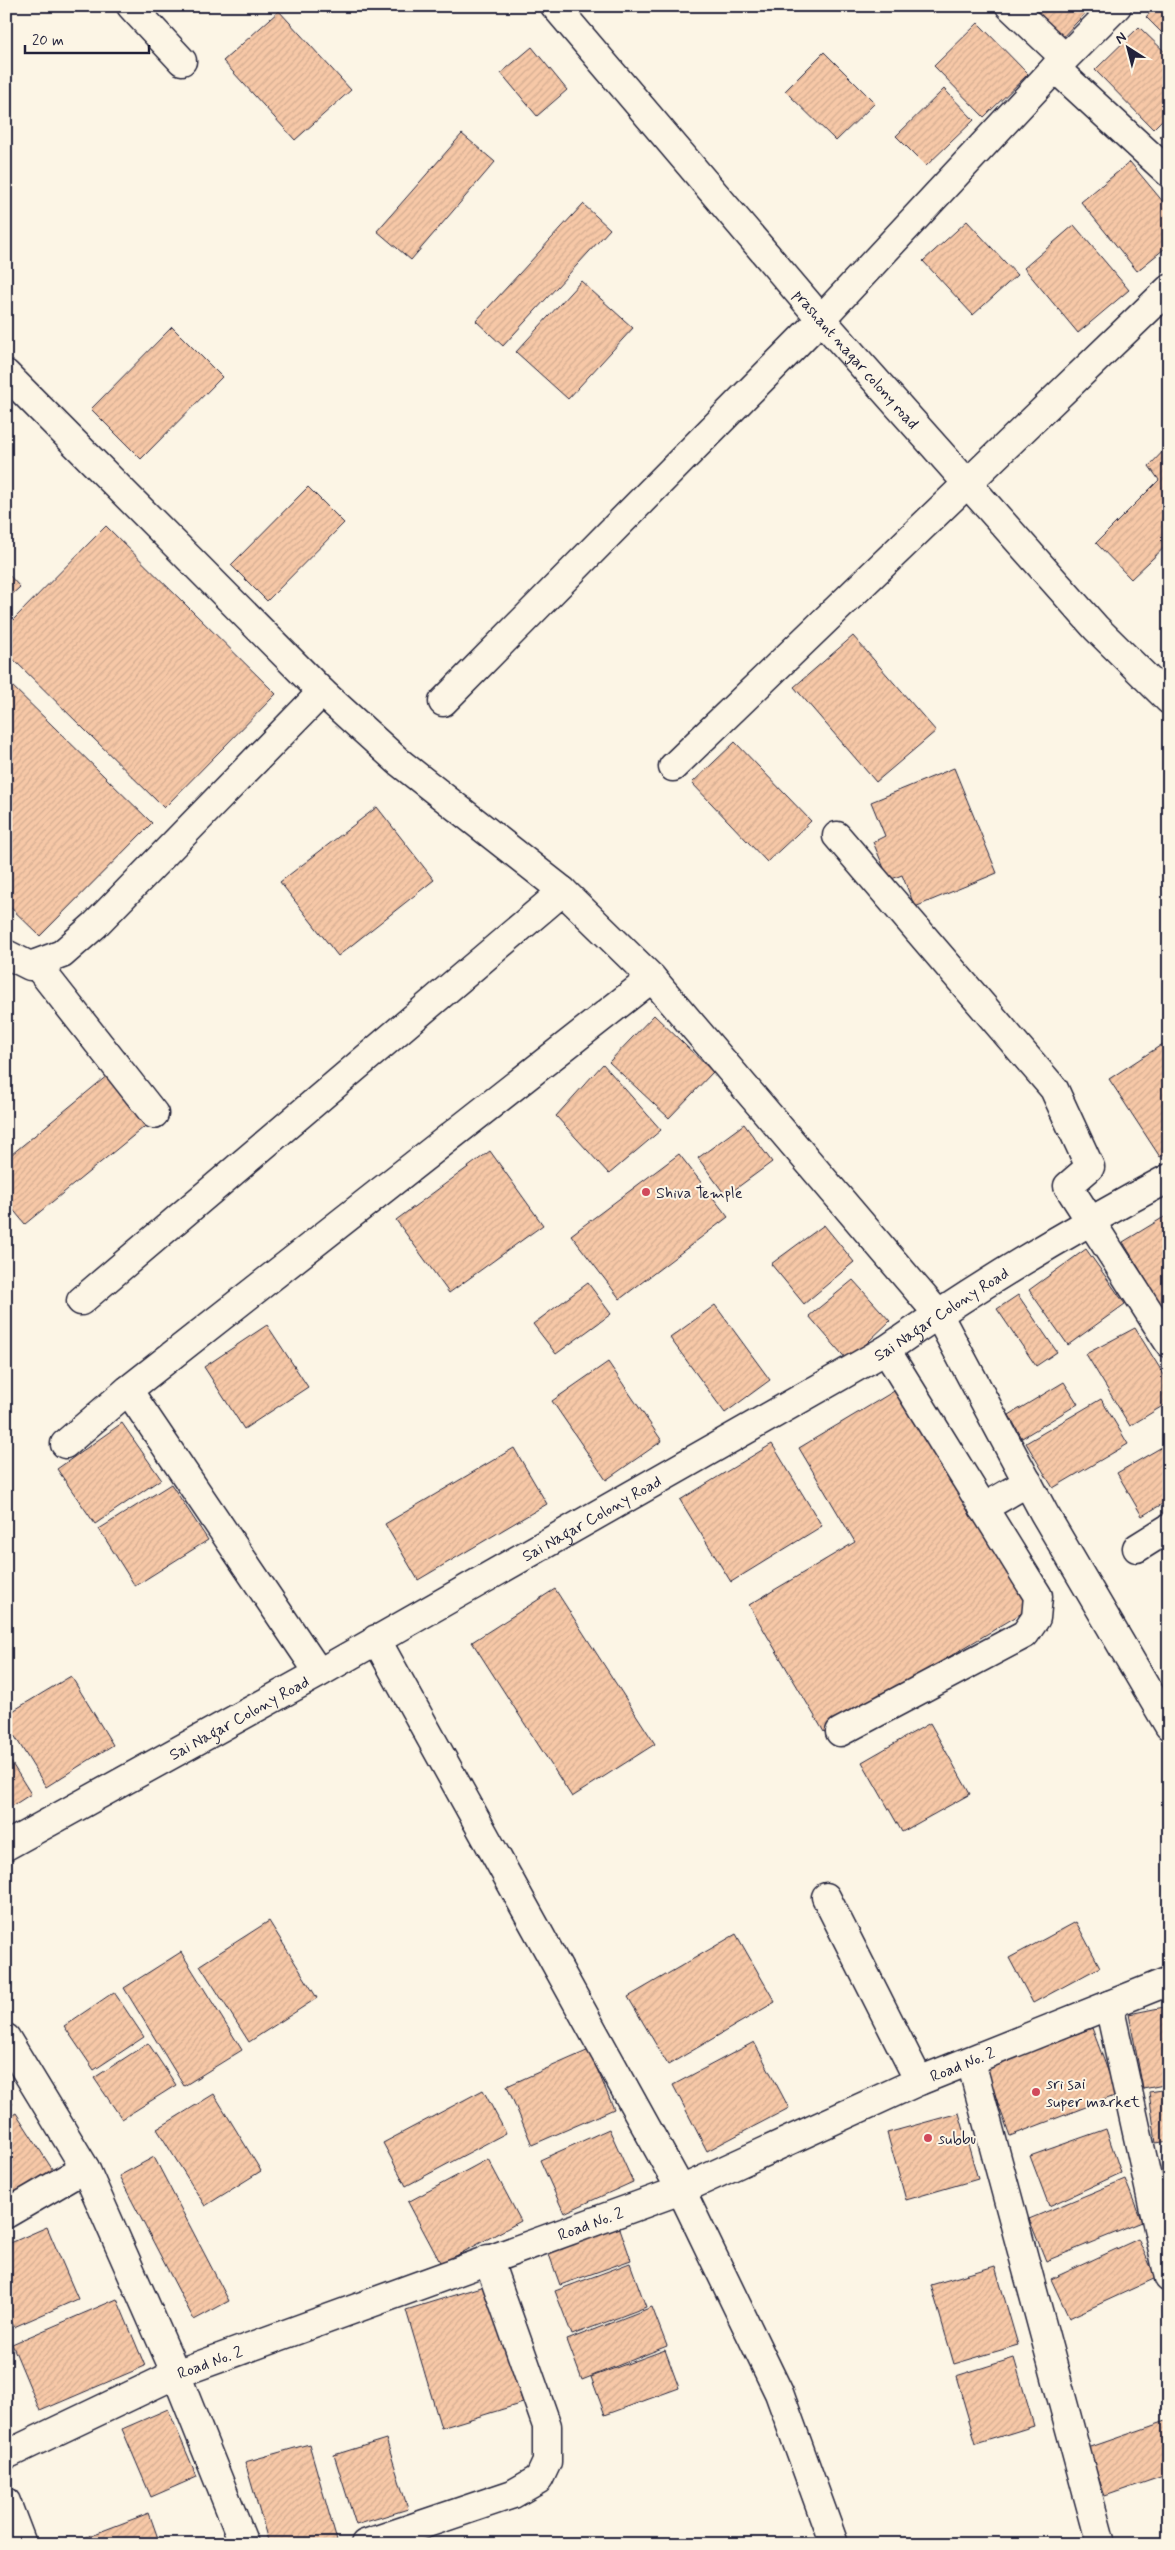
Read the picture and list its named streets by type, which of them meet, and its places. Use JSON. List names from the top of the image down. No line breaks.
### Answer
{"streets":{"street":["prashant nagar colony road","Sai Nagar Colony Road","Road No. 2"]},"places":["Shiva Temple","sri sai super market","subbu"],"scale_bar":"20 m","north":"top left"}
